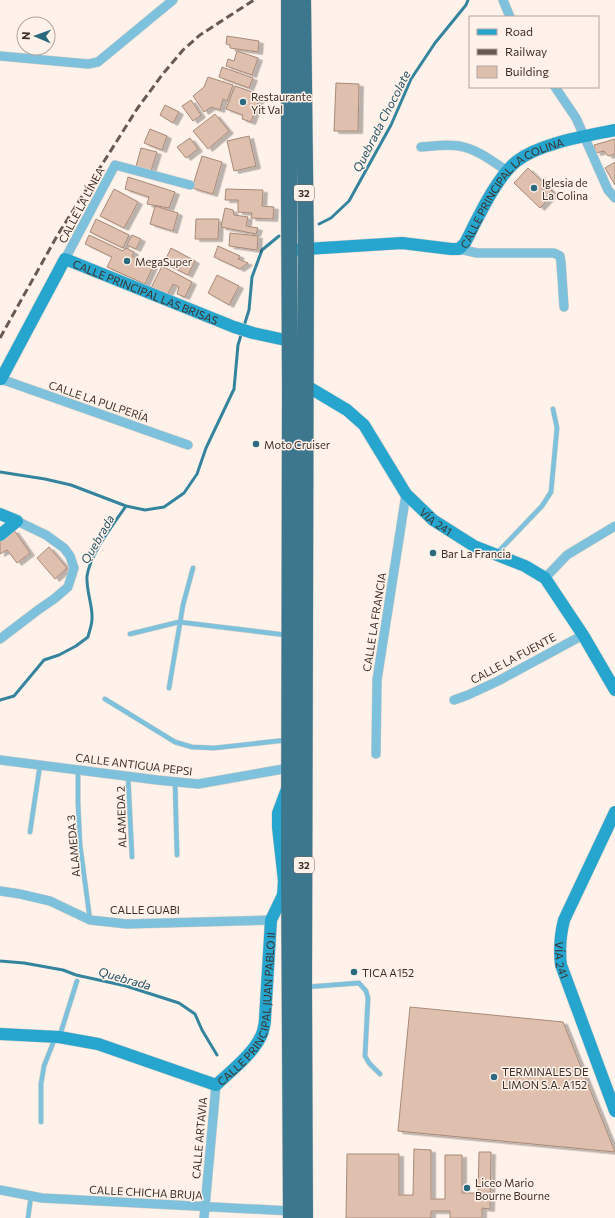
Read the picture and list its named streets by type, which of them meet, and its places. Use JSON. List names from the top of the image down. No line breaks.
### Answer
{"streets":{"highway":["32"],"street":["CALLE PRINCIPAL LA COLINA","CALLE LA LÍNEA","CALLE PRINCIPAL LAS BRISAS","CALLE LA PULPERÍA","VÍA 241","CALLE LA FRANCIA","CALLE LA FUENTE","CALLE ANTIGUA PEPSI","CALLE GUABI","CALLE PRINCIPAL JUAN PABLO II","CALLE ARTAVIA","CALLE CHICHA BRUJA"],"lane":["ALAMEDA 2","ALAMEDA 3"]},"crossings":[["32","CALLE PRINCIPAL LA COLINA"],["32","CALLE PRINCIPAL LAS BRISAS"],["32","VÍA 241"],["32","CALLE ANTIGUA PEPSI"],["32","CALLE PRINCIPAL JUAN PABLO II"],["32","CALLE CHICHA BRUJA"],["CALLE LA LÍNEA","CALLE PRINCIPAL LAS BRISAS"],["CALLE PRINCIPAL LAS BRISAS","CALLE LA PULPERÍA"],["VÍA 241","CALLE LA FRANCIA"],["VÍA 241","CALLE LA FUENTE"],["CALLE ANTIGUA PEPSI","ALAMEDA 2"],["CALLE ANTIGUA PEPSI","ALAMEDA 3"],["CALLE ANTIGUA PEPSI","CALLE PRINCIPAL JUAN PABLO II"],["ALAMEDA 3","CALLE GUABI"],["CALLE GUABI","CALLE PRINCIPAL JUAN PABLO II"],["CALLE PRINCIPAL JUAN PABLO II","CALLE ARTAVIA"],["CALLE ARTAVIA","CALLE CHICHA BRUJA"]],"water":["Quebrada Chocolate","Quebrada"],"places":["Restaurante Yit Val","Iglesia de La Colina","MegaSuper","Moto Cruiser","Bar La Francia","TICA A152","TERMINALES DE LIMON S.A. A152","Liceo Mario Bourne Bourne"],"legend":["Road","Railway","Building"],"north":"left"}
